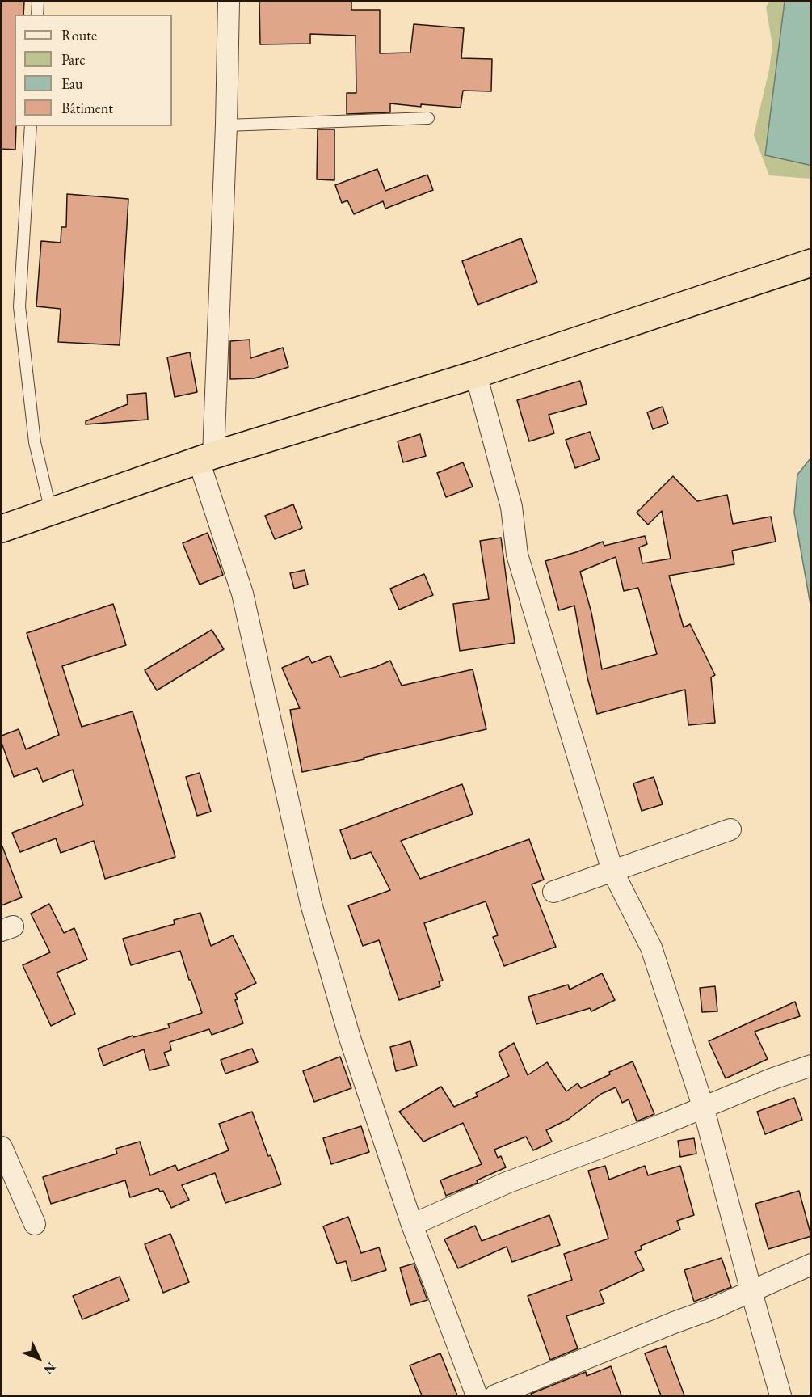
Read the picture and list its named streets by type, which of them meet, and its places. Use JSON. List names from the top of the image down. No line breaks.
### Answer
{"legend":["Route","Parc","Eau","Bâtiment"],"north":"bottom right"}
